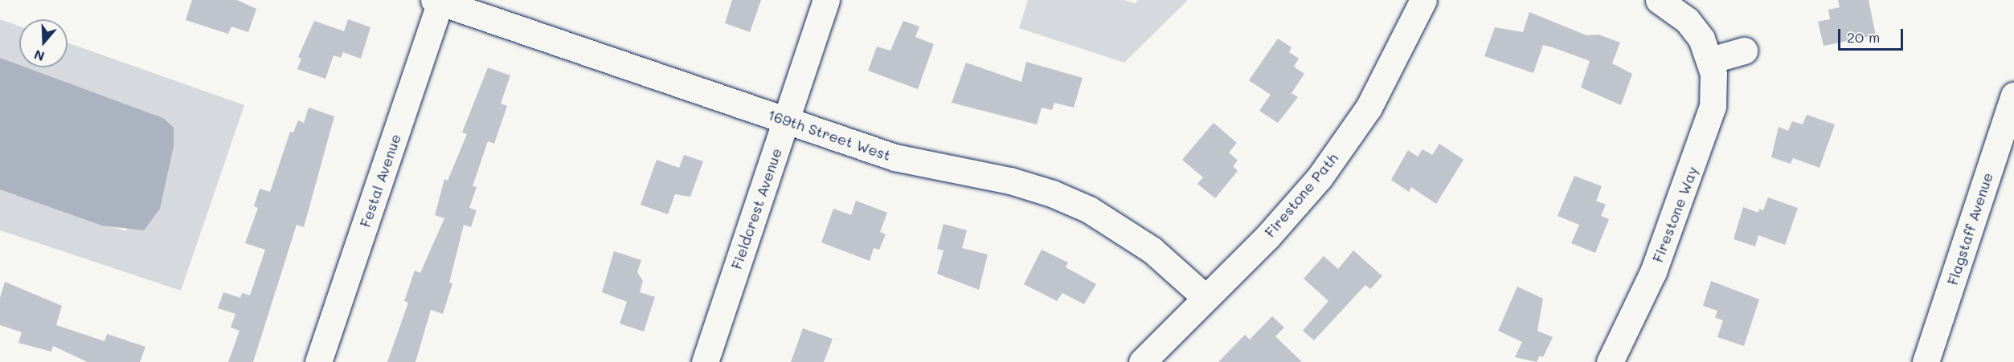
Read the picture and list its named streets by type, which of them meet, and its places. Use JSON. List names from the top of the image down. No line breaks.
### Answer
{"streets":{"street":["169th Street West","Festal Avenue","Firestone Path","Fieldcrest Avenue","Firestone Way","Flagstaff Avenue"]},"crossings":[["169th Street West","Festal Avenue"],["169th Street West","Firestone Path"],["169th Street West","Fieldcrest Avenue"]],"scale_bar":"20 m","north":"bottom"}
